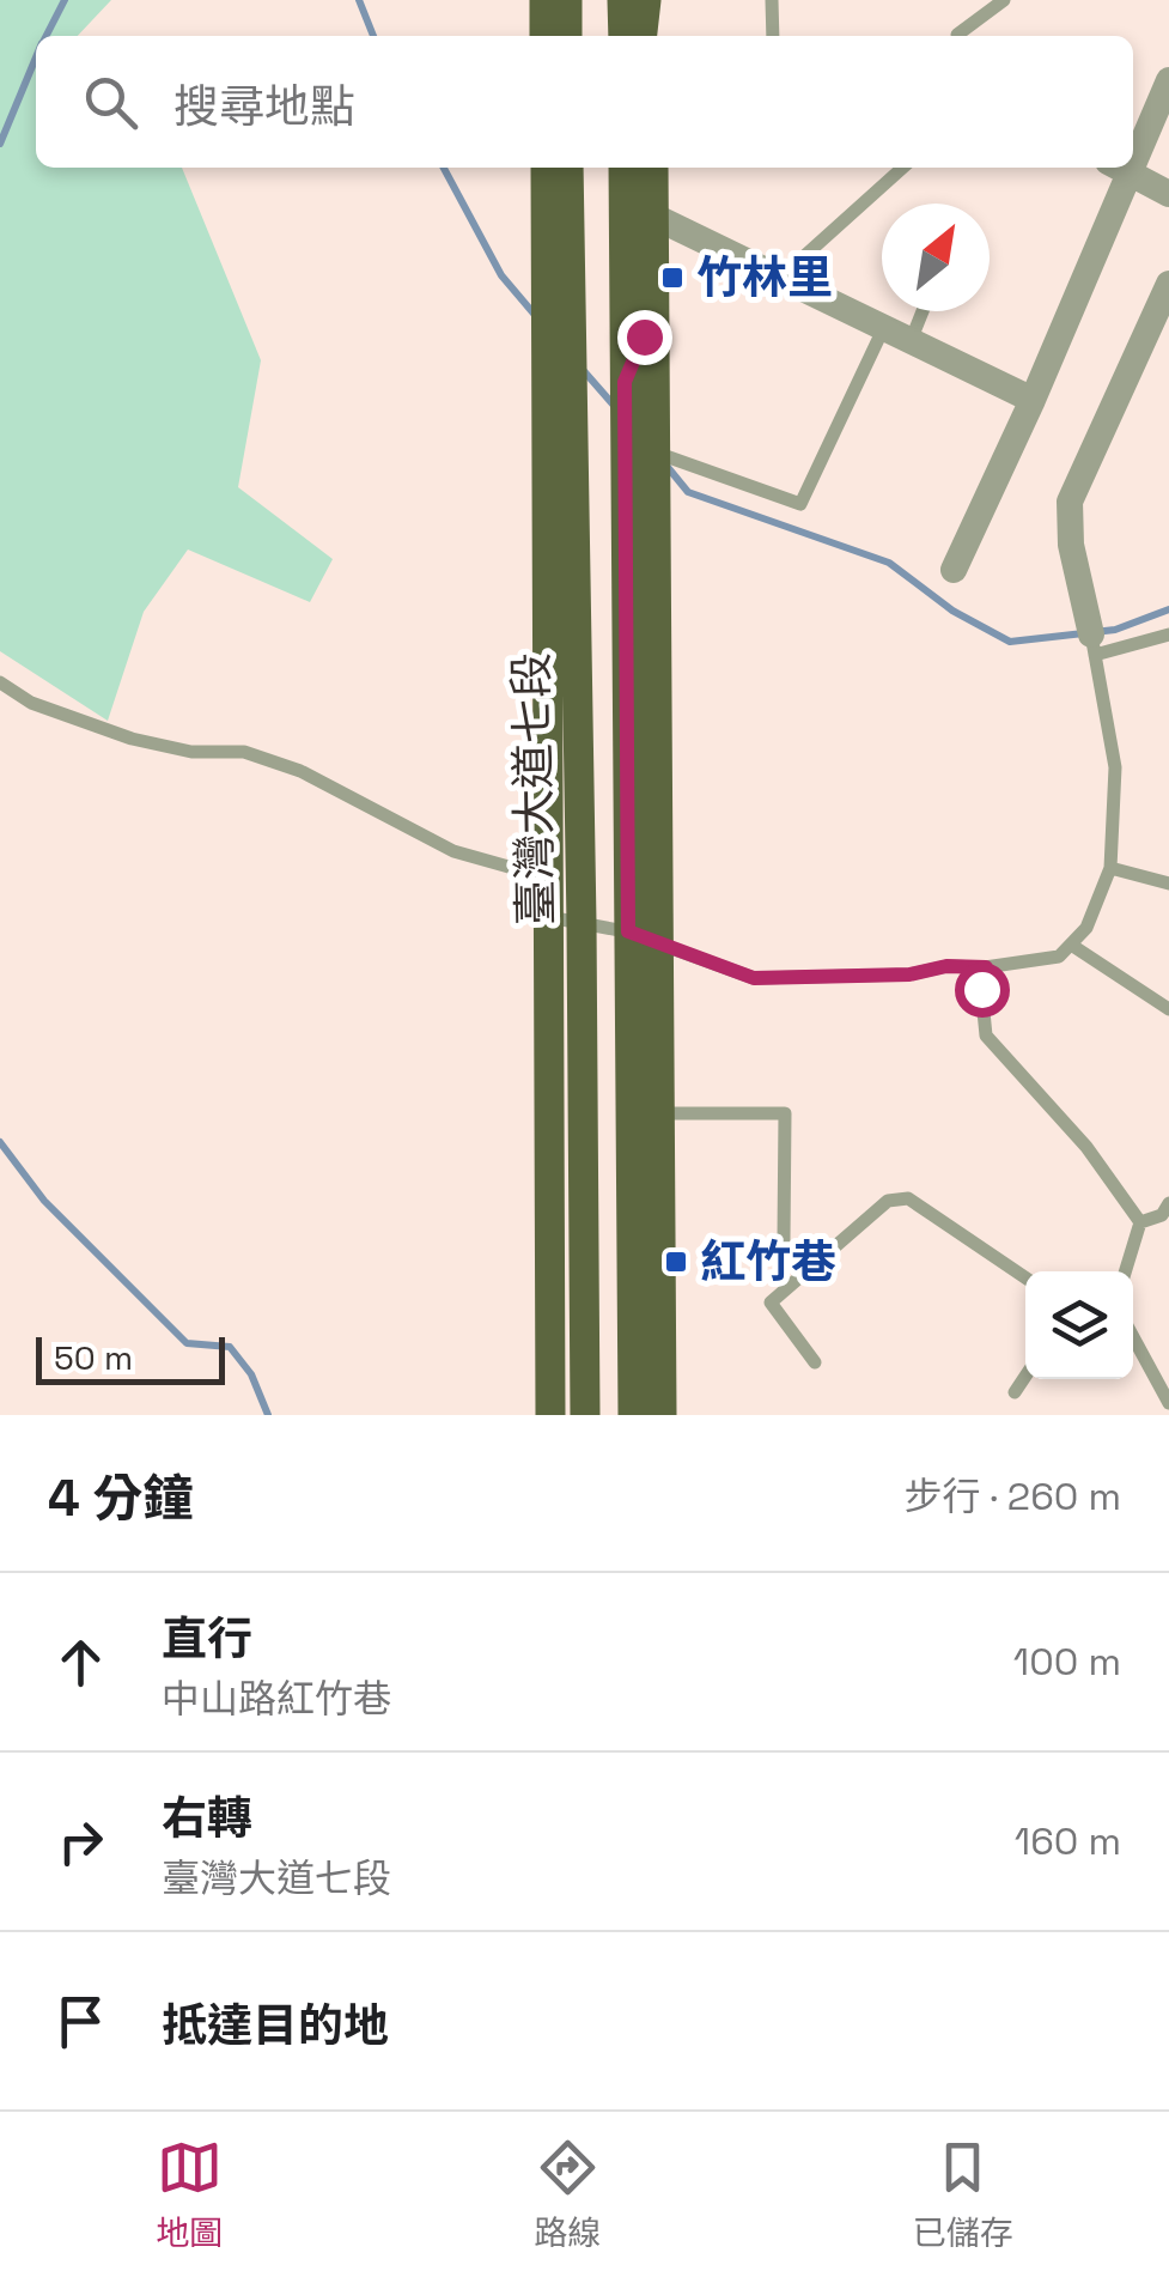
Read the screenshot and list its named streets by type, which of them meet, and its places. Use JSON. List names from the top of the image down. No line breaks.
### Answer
{"streets":{"main road":["臺灣大道七段"]},"places":{"transit":["竹林里","紅竹巷"]},"scale_bar":"50 m","north":"top right","page":{"search":"搜尋地點","scale":"50 m","heading":["4 分鐘","步行 · 260 m"],"list":[["直行","中山路紅竹巷","100 m"],["右轉","臺灣大道七段","160 m"],"抵達目的地"],"nav":["地圖","路線","已儲存"]}}
